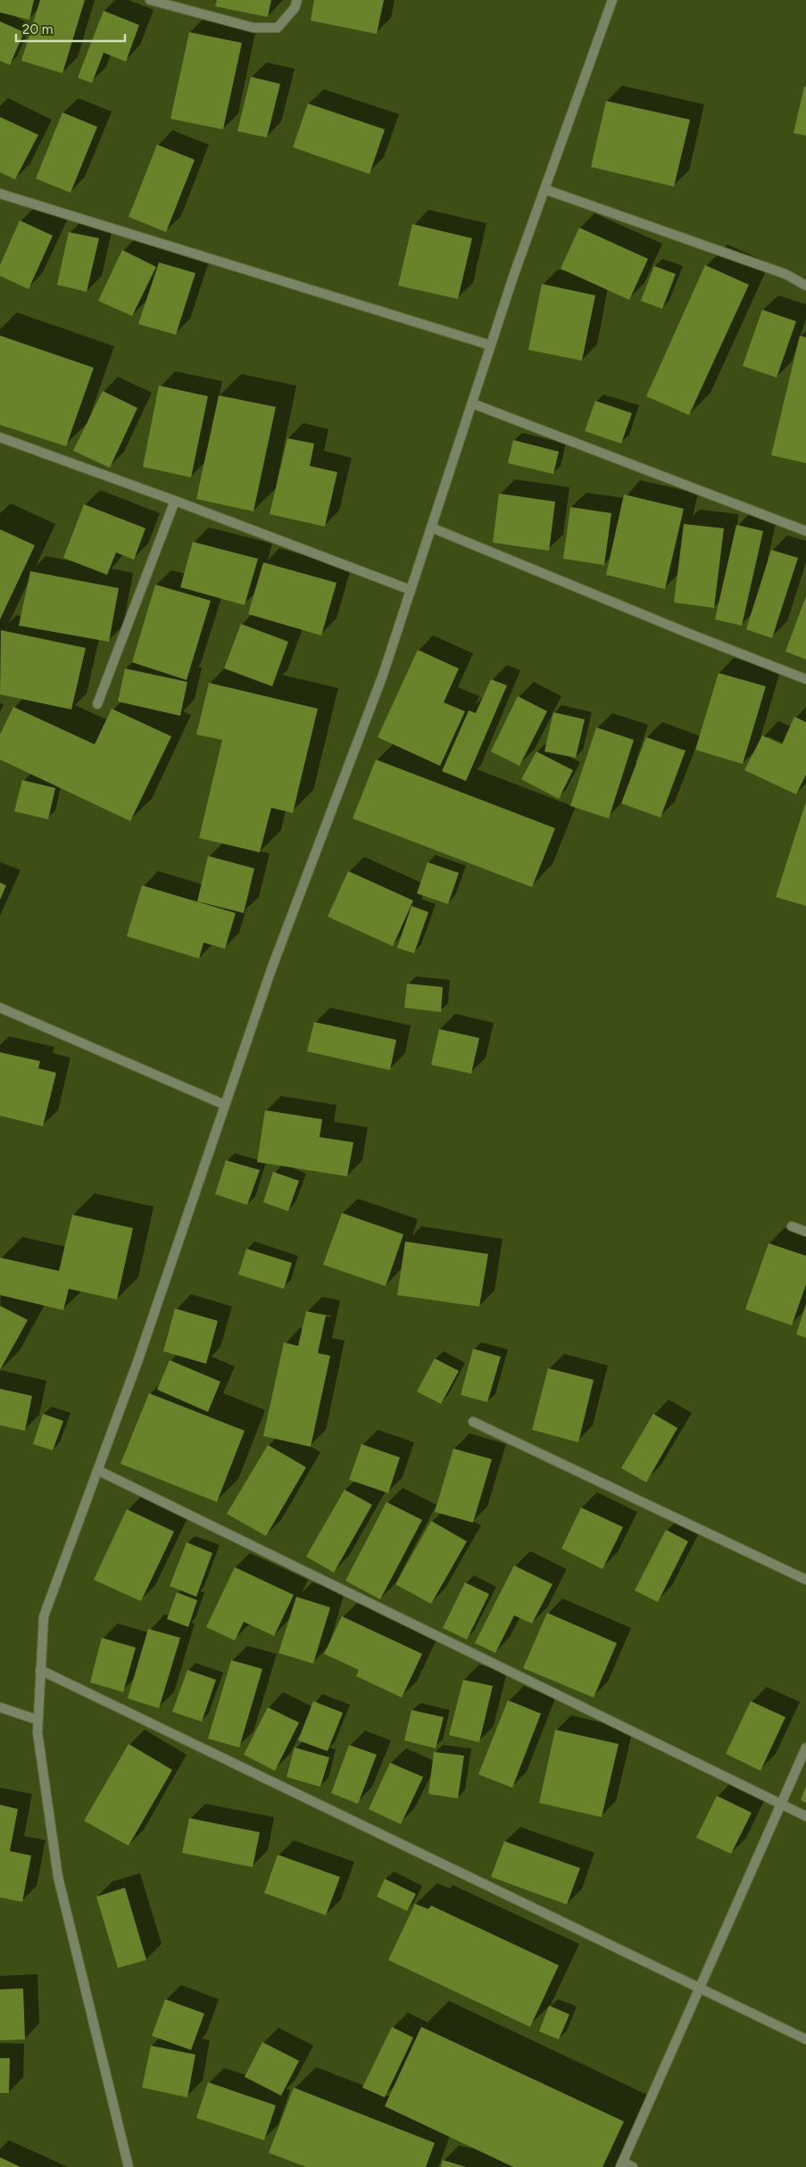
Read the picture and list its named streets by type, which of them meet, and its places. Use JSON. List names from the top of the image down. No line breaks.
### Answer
{"scale_bar":"20 m"}
